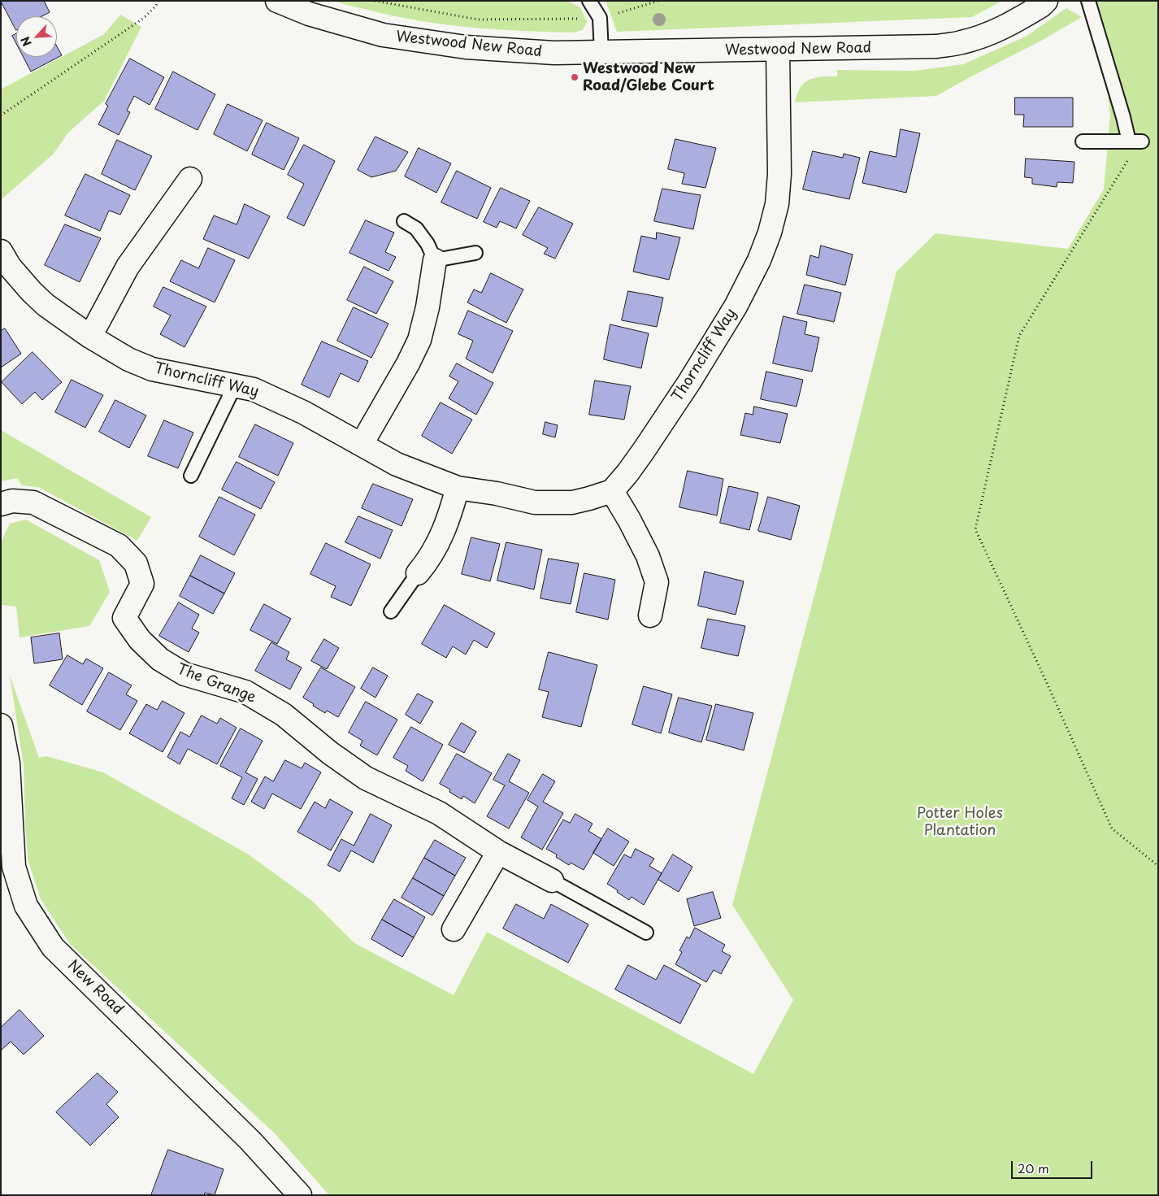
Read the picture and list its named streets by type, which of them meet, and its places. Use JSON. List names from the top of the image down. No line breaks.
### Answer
{"streets":{"street":["Westwood New Road","Thorncliff Way","The Grange","New Road"]},"crossings":[["Westwood New Road","Thorncliff Way"]],"parks":["Potter Holes Plantation"],"places":["Westwood New Road/Glebe Court"],"scale_bar":"20 m","north":"bottom left"}
